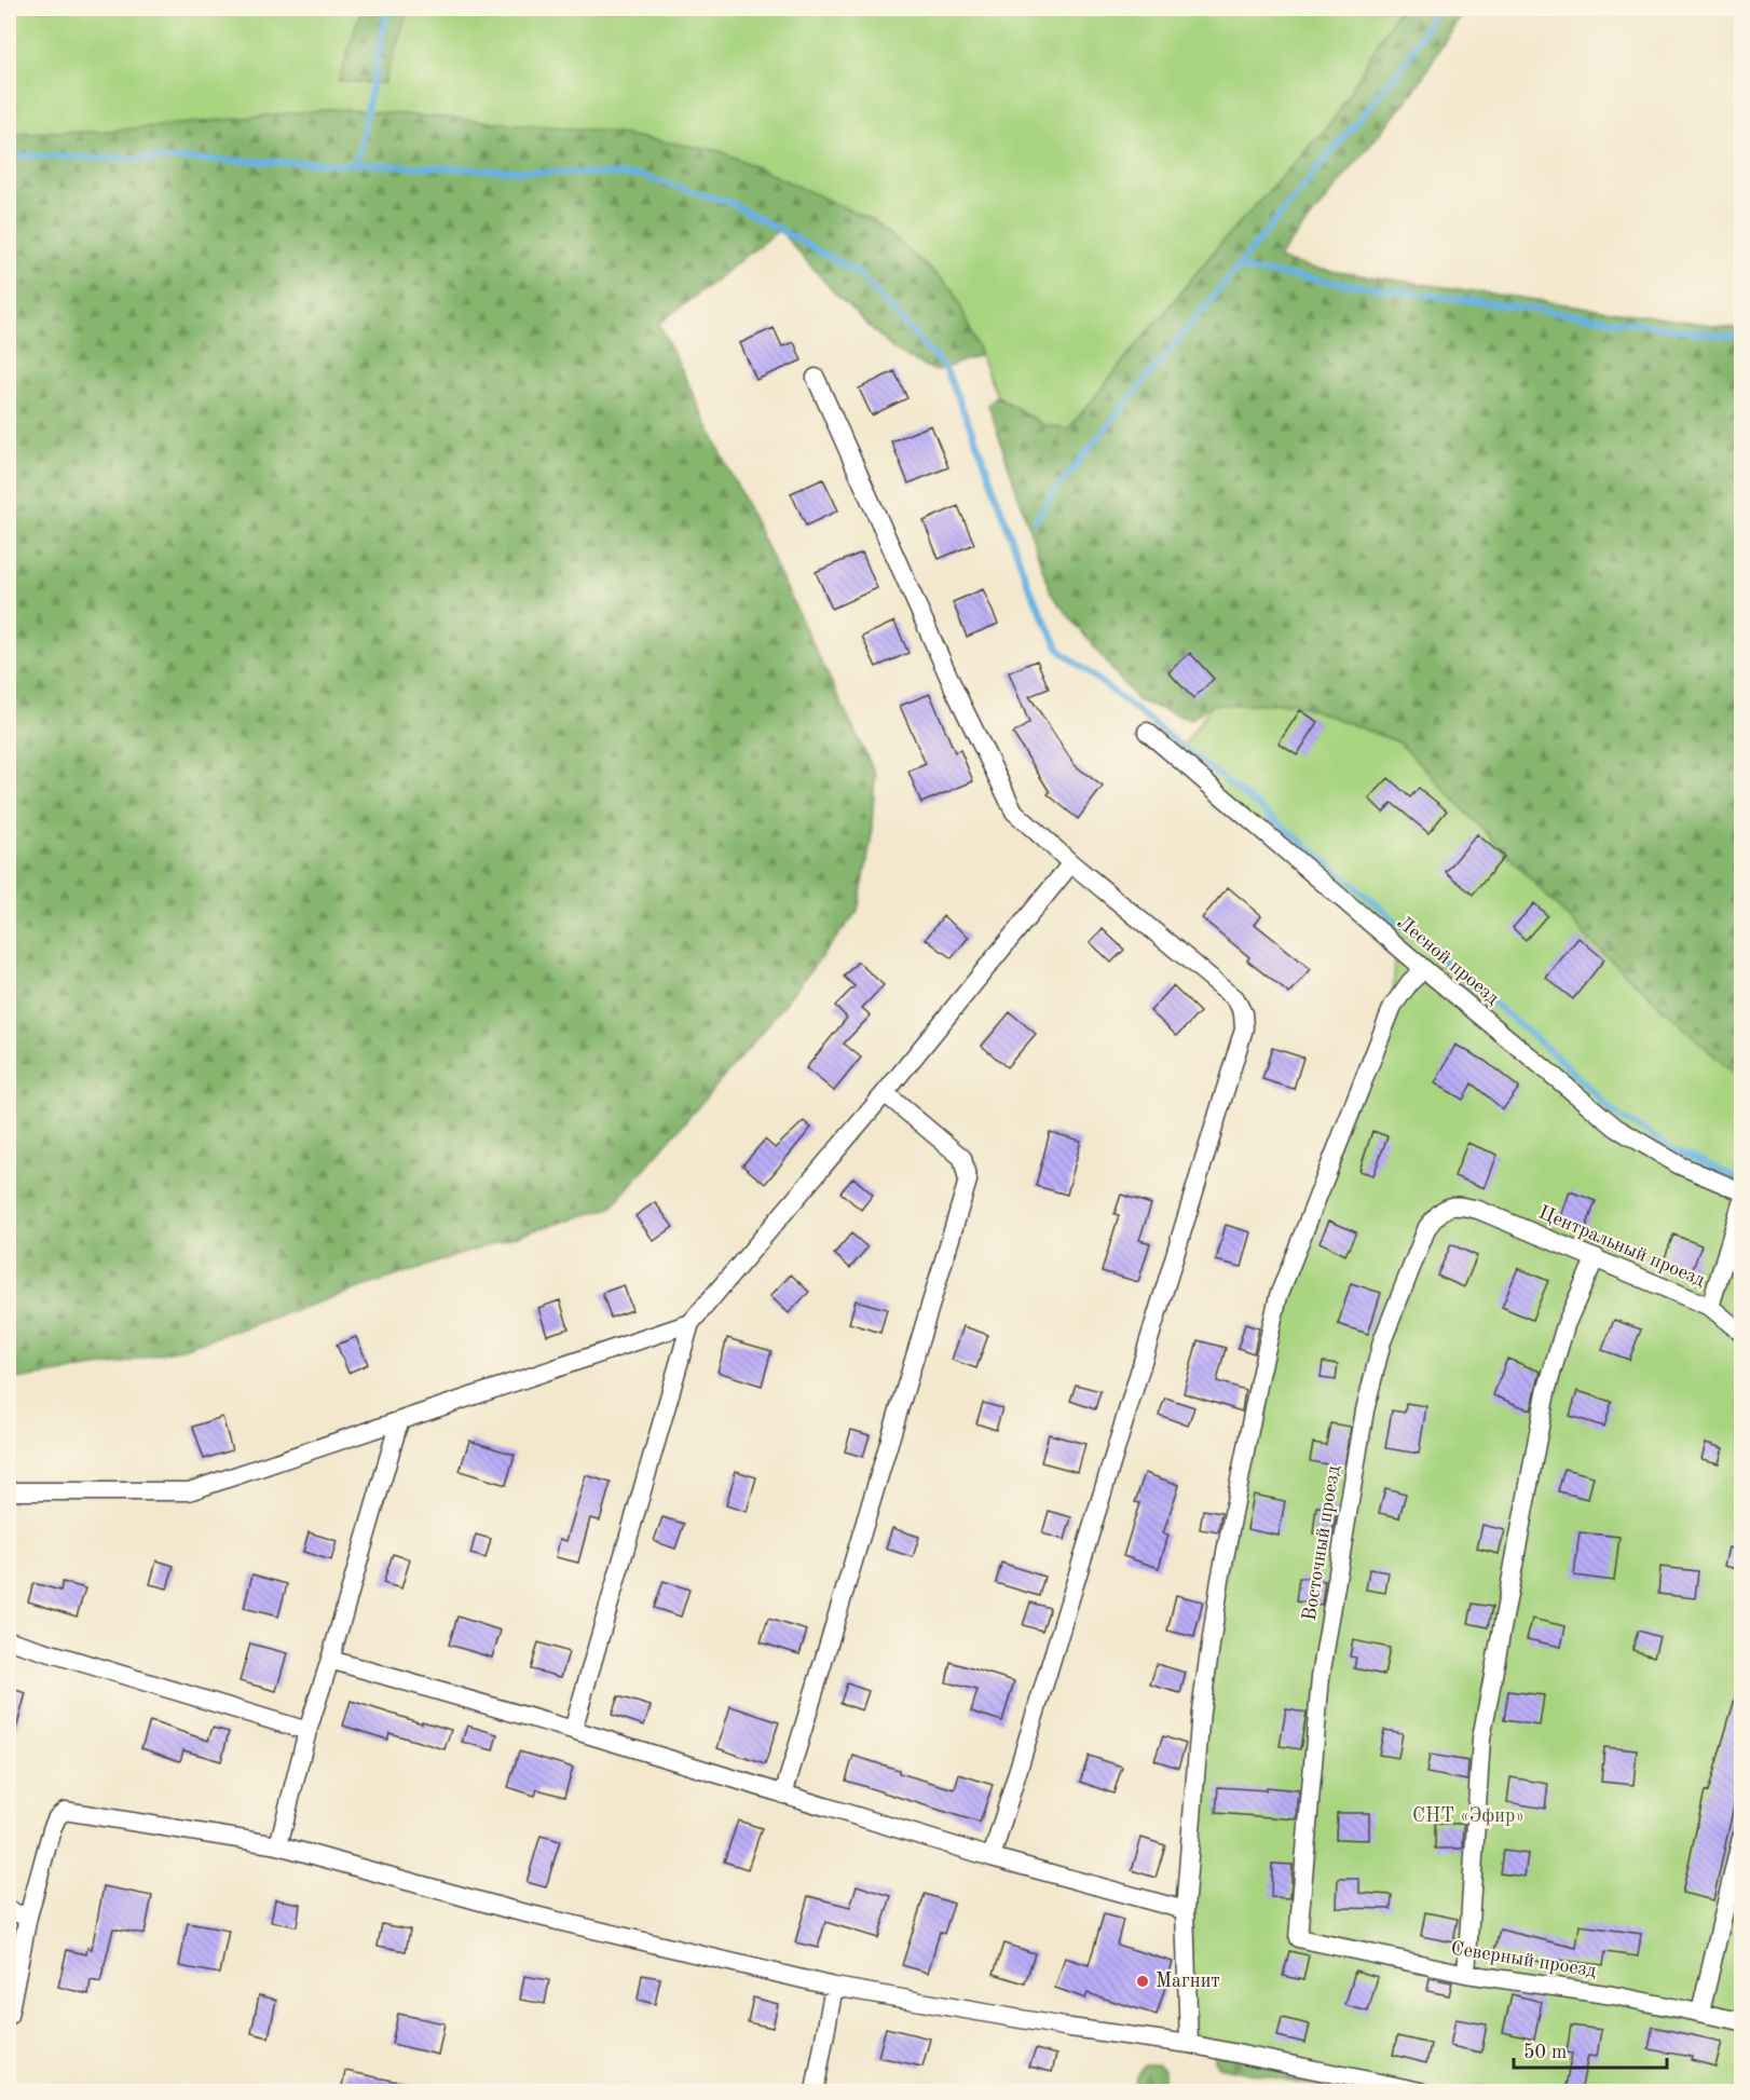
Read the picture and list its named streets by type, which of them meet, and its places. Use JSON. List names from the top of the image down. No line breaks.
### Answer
{"streets":{"street":["Лесной проезд","Центральный проезд","Восточный проезд","Северный проезд"]},"crossings":[["Центральный проезд","Восточный проезд"],["Восточный проезд","Северный проезд"]],"parks":["СНТ «Эфир»"],"places":["Магнит"],"scale_bar":"50 m"}
